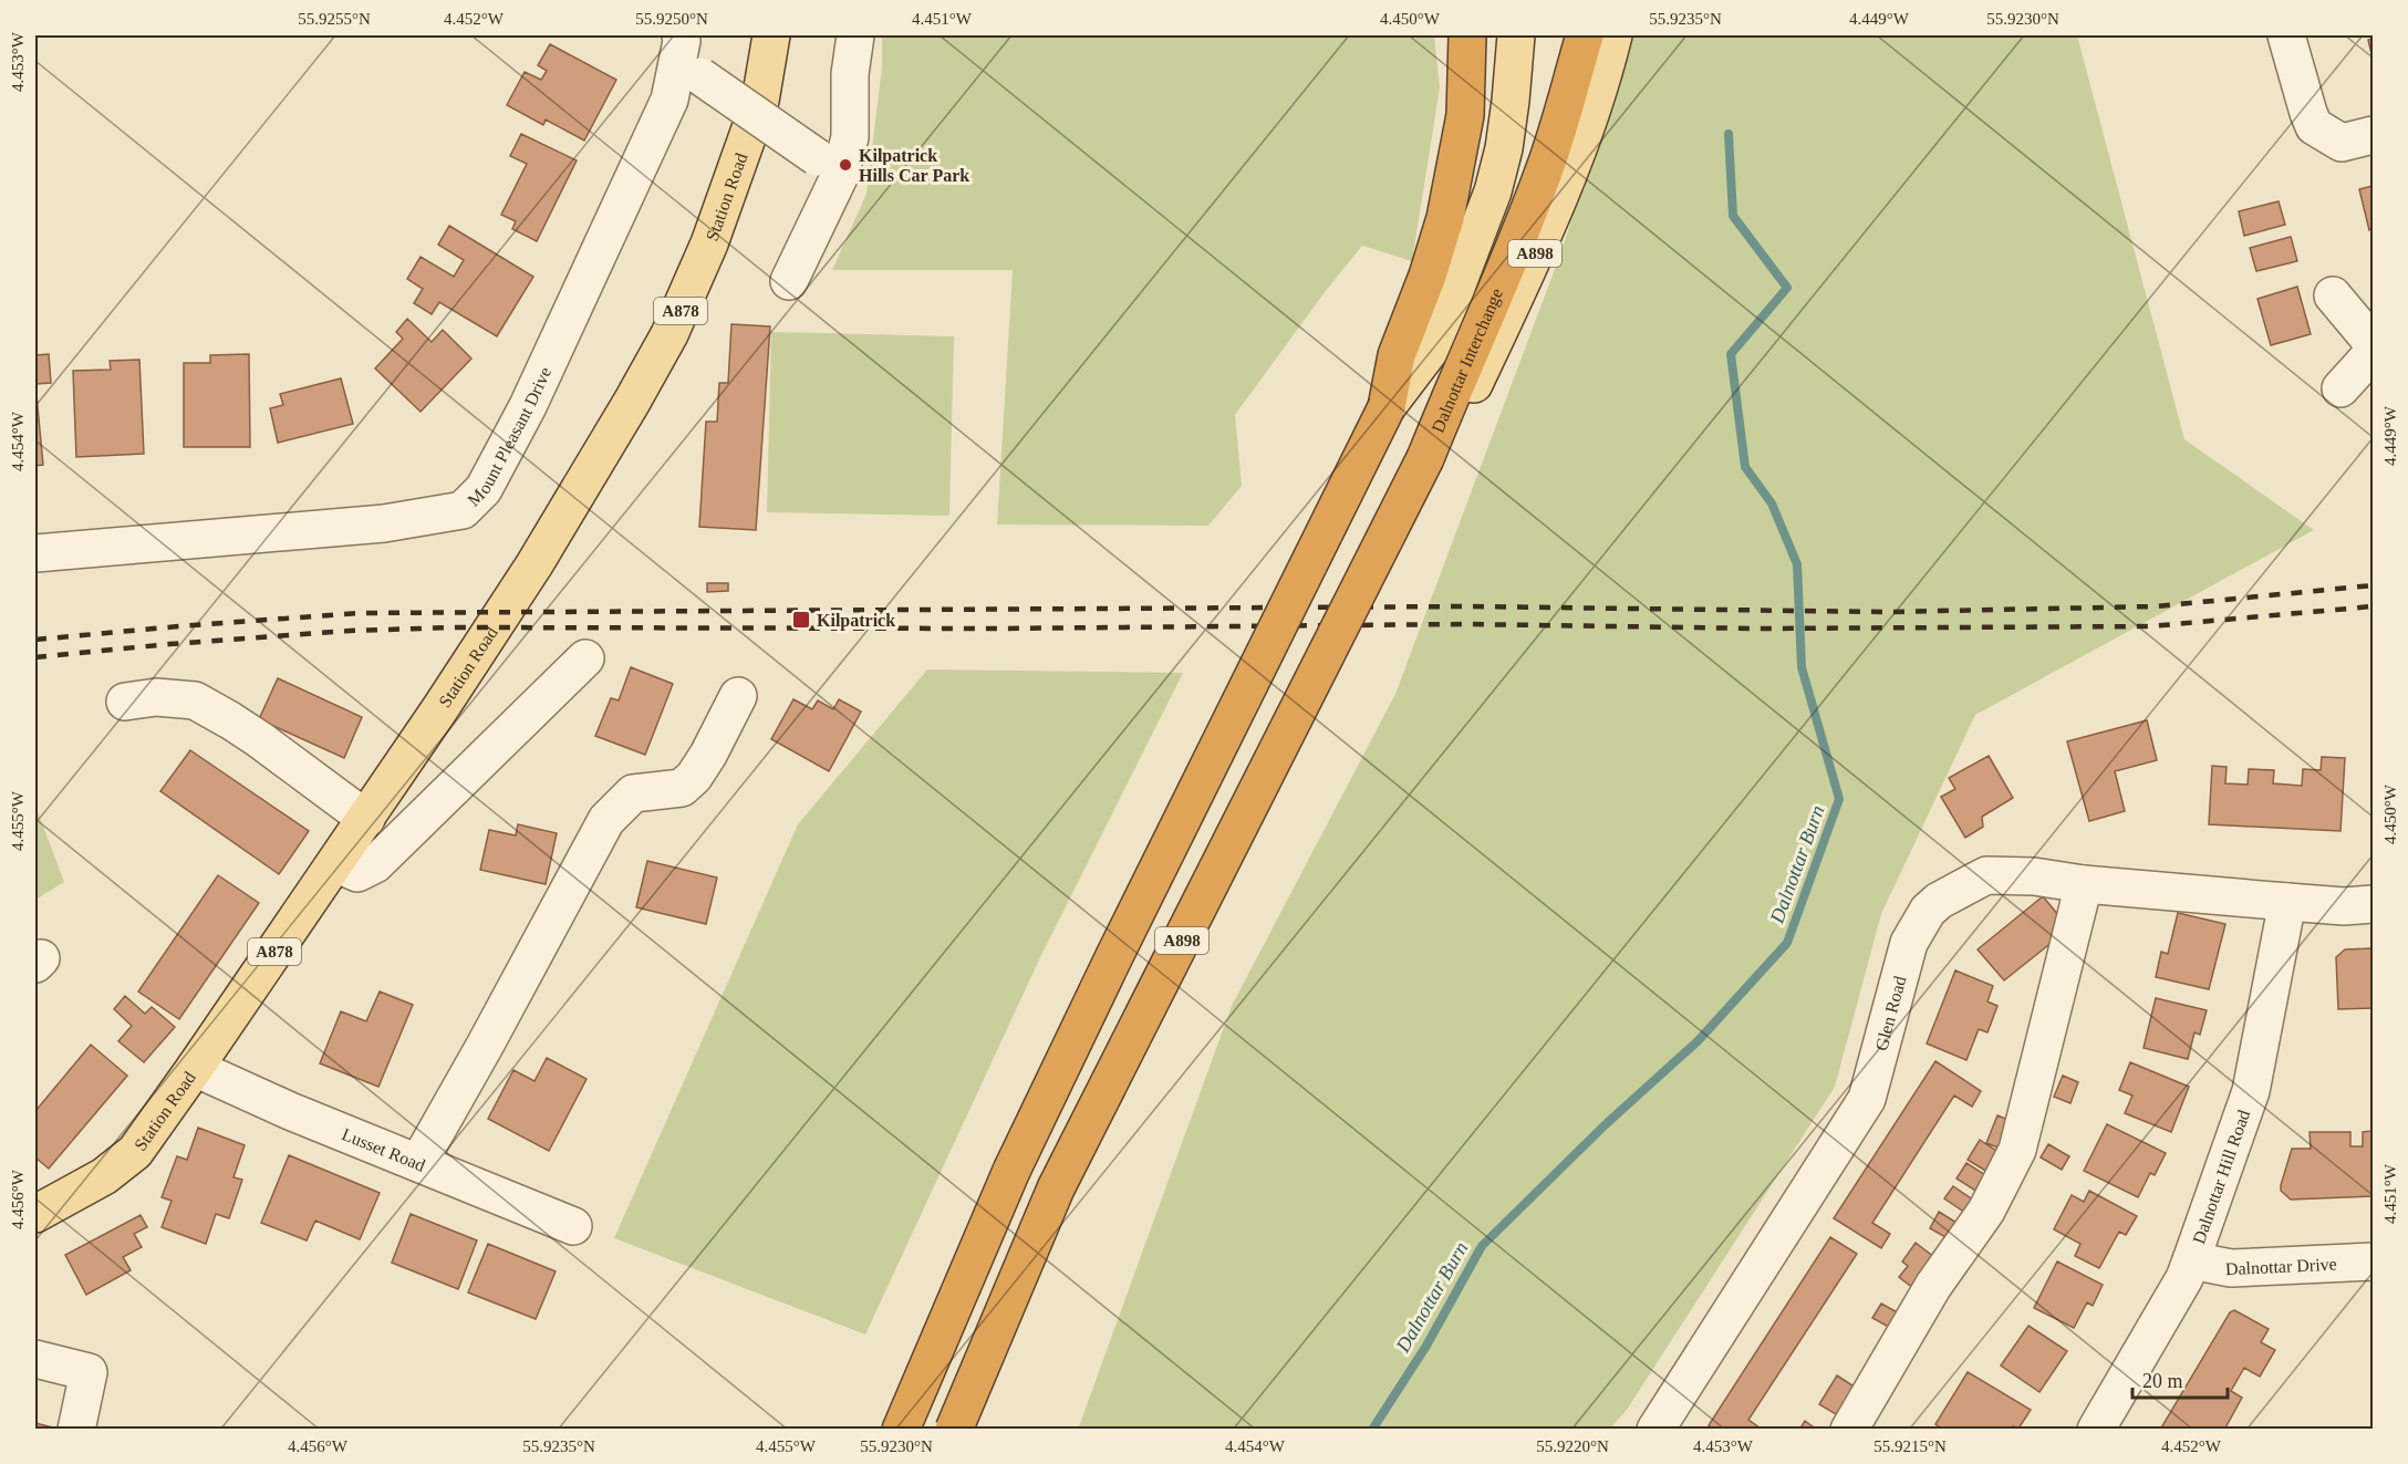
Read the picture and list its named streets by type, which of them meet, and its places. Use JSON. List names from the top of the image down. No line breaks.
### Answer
{"streets":{"highway":["A898","Dalnottar Interchange"],"main road":["Station Road","A878"],"street":["Mount Pleasant Drive","Glen Road","Lusset Road","Dalnottar Hill Road","Dalnottar Drive"]},"crossings":[["Station Road","Lusset Road"],["A898","Dalnottar Interchange"],["Glen Road","Dalnottar Hill Road"],["Dalnottar Hill Road","Dalnottar Drive"]],"water":["Dalnottar Burn"],"places":{"other":["Kilpatrick Hills Car Park"],"transit":["Kilpatrick"]},"scale_bar":"20 m","coordinates":["55.9255°N","4.452°W","55.9250°N","4.451°W","4.450°W","55.9235°N","4.449°W","55.9230°N","4.453°W","4.454°W","4.455°W","4.456°W","55.9220°N","55.9215°N"]}
